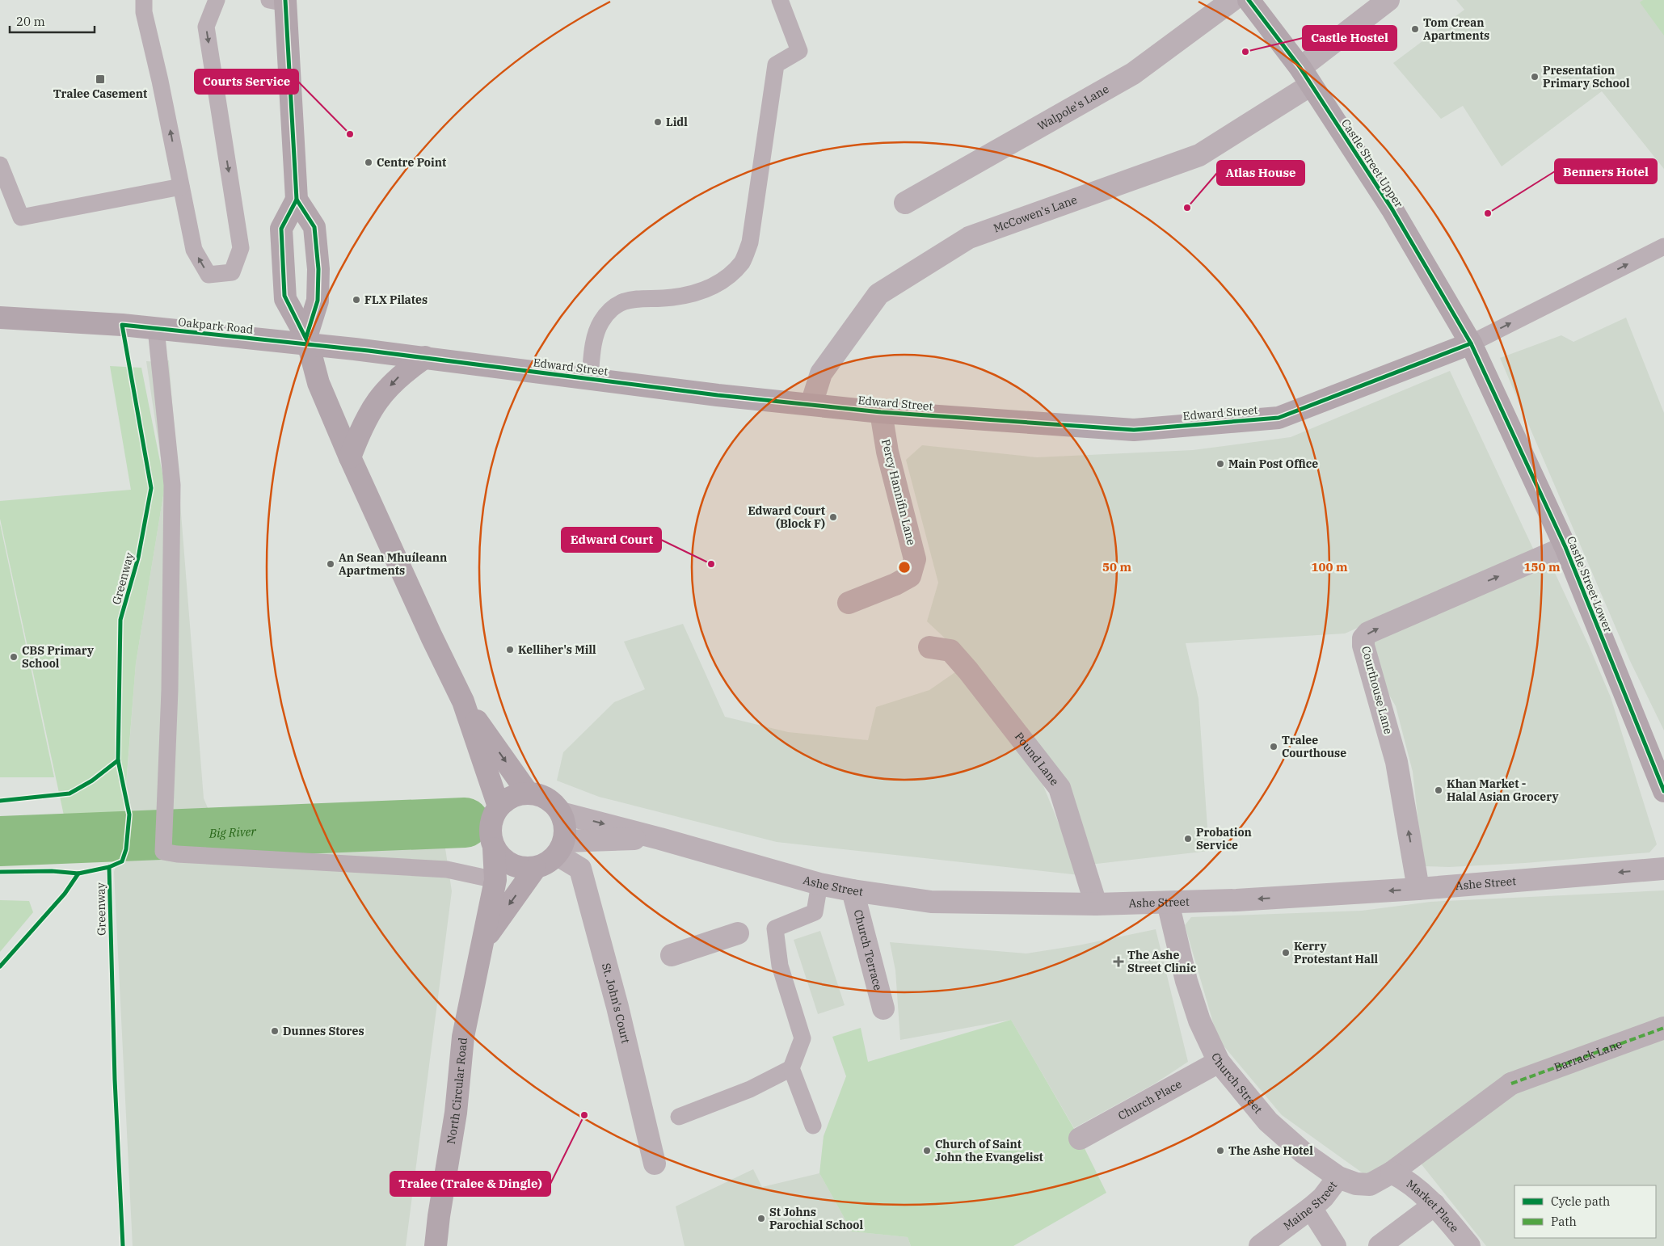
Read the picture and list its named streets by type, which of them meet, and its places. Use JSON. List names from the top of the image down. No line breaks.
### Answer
{"streets":{"main road":["Castle Street Upper","Oakpark Road","Edward Street","Castle Street Lower","North Circular Road"],"street":["Walpole's Lane","McCowen's Lane","Percy Hannifin Lane","Courthouse Lane","Pound Lane","Ashe Street","Church Terrace","St. John's Court","Barrack Lane","Church Street","Church Place","Maine Street","Market Place"],"cycle path":["Greenway"]},"crossings":[["Castle Street Upper","McCowen's Lane"],["Castle Street Upper","Edward Street"],["Castle Street Upper","Castle Street Lower"],["McCowen's Lane","Edward Street"],["Oakpark Road","Edward Street"],["Edward Street","Percy Hannifin Lane"],["Edward Street","Castle Street Lower"],["Castle Street Lower","Courthouse Lane"],["Courthouse Lane","Ashe Street"],["Pound Lane","Ashe Street"],["Ashe Street","Church Terrace"],["Ashe Street","St. John's Court"],["Ashe Street","Church Street"],["Ashe Street","North Circular Road"],["St. John's Court","North Circular Road"],["Barrack Lane","Church Street"],["Barrack Lane","Market Place"],["Church Street","Church Place"],["Church Street","Maine Street"],["Church Street","Market Place"]],"water":["Big River"],"places":{"other":["Tom Crean Apartments","Castle Hostel","Presentation Primary School","Lidl","Courts Service","Centre Point","Atlas House","Benners Hotel","FLX Pilates","Main Post Office","Edward Court (Block F)","An Sean Mhuíleann Apartments","Edward Court","Kelliher's Mill","CBS Primary School","Tralee Courthouse","Khan Market - Halal Asian Grocery","Probation Service","Kerry Protestant Hall","Dunnes Stores","Tralee (Tralee & Dingle)","Church of Saint John the Evangelist","The Ashe Hotel","St Johns Parochial School"],"transit":["Tralee Casement"],"health":["The Ashe Street Clinic"]},"legend":["Cycle path","Path"],"scale_bar":"20 m","rings":["50 m","100 m","150 m"]}
